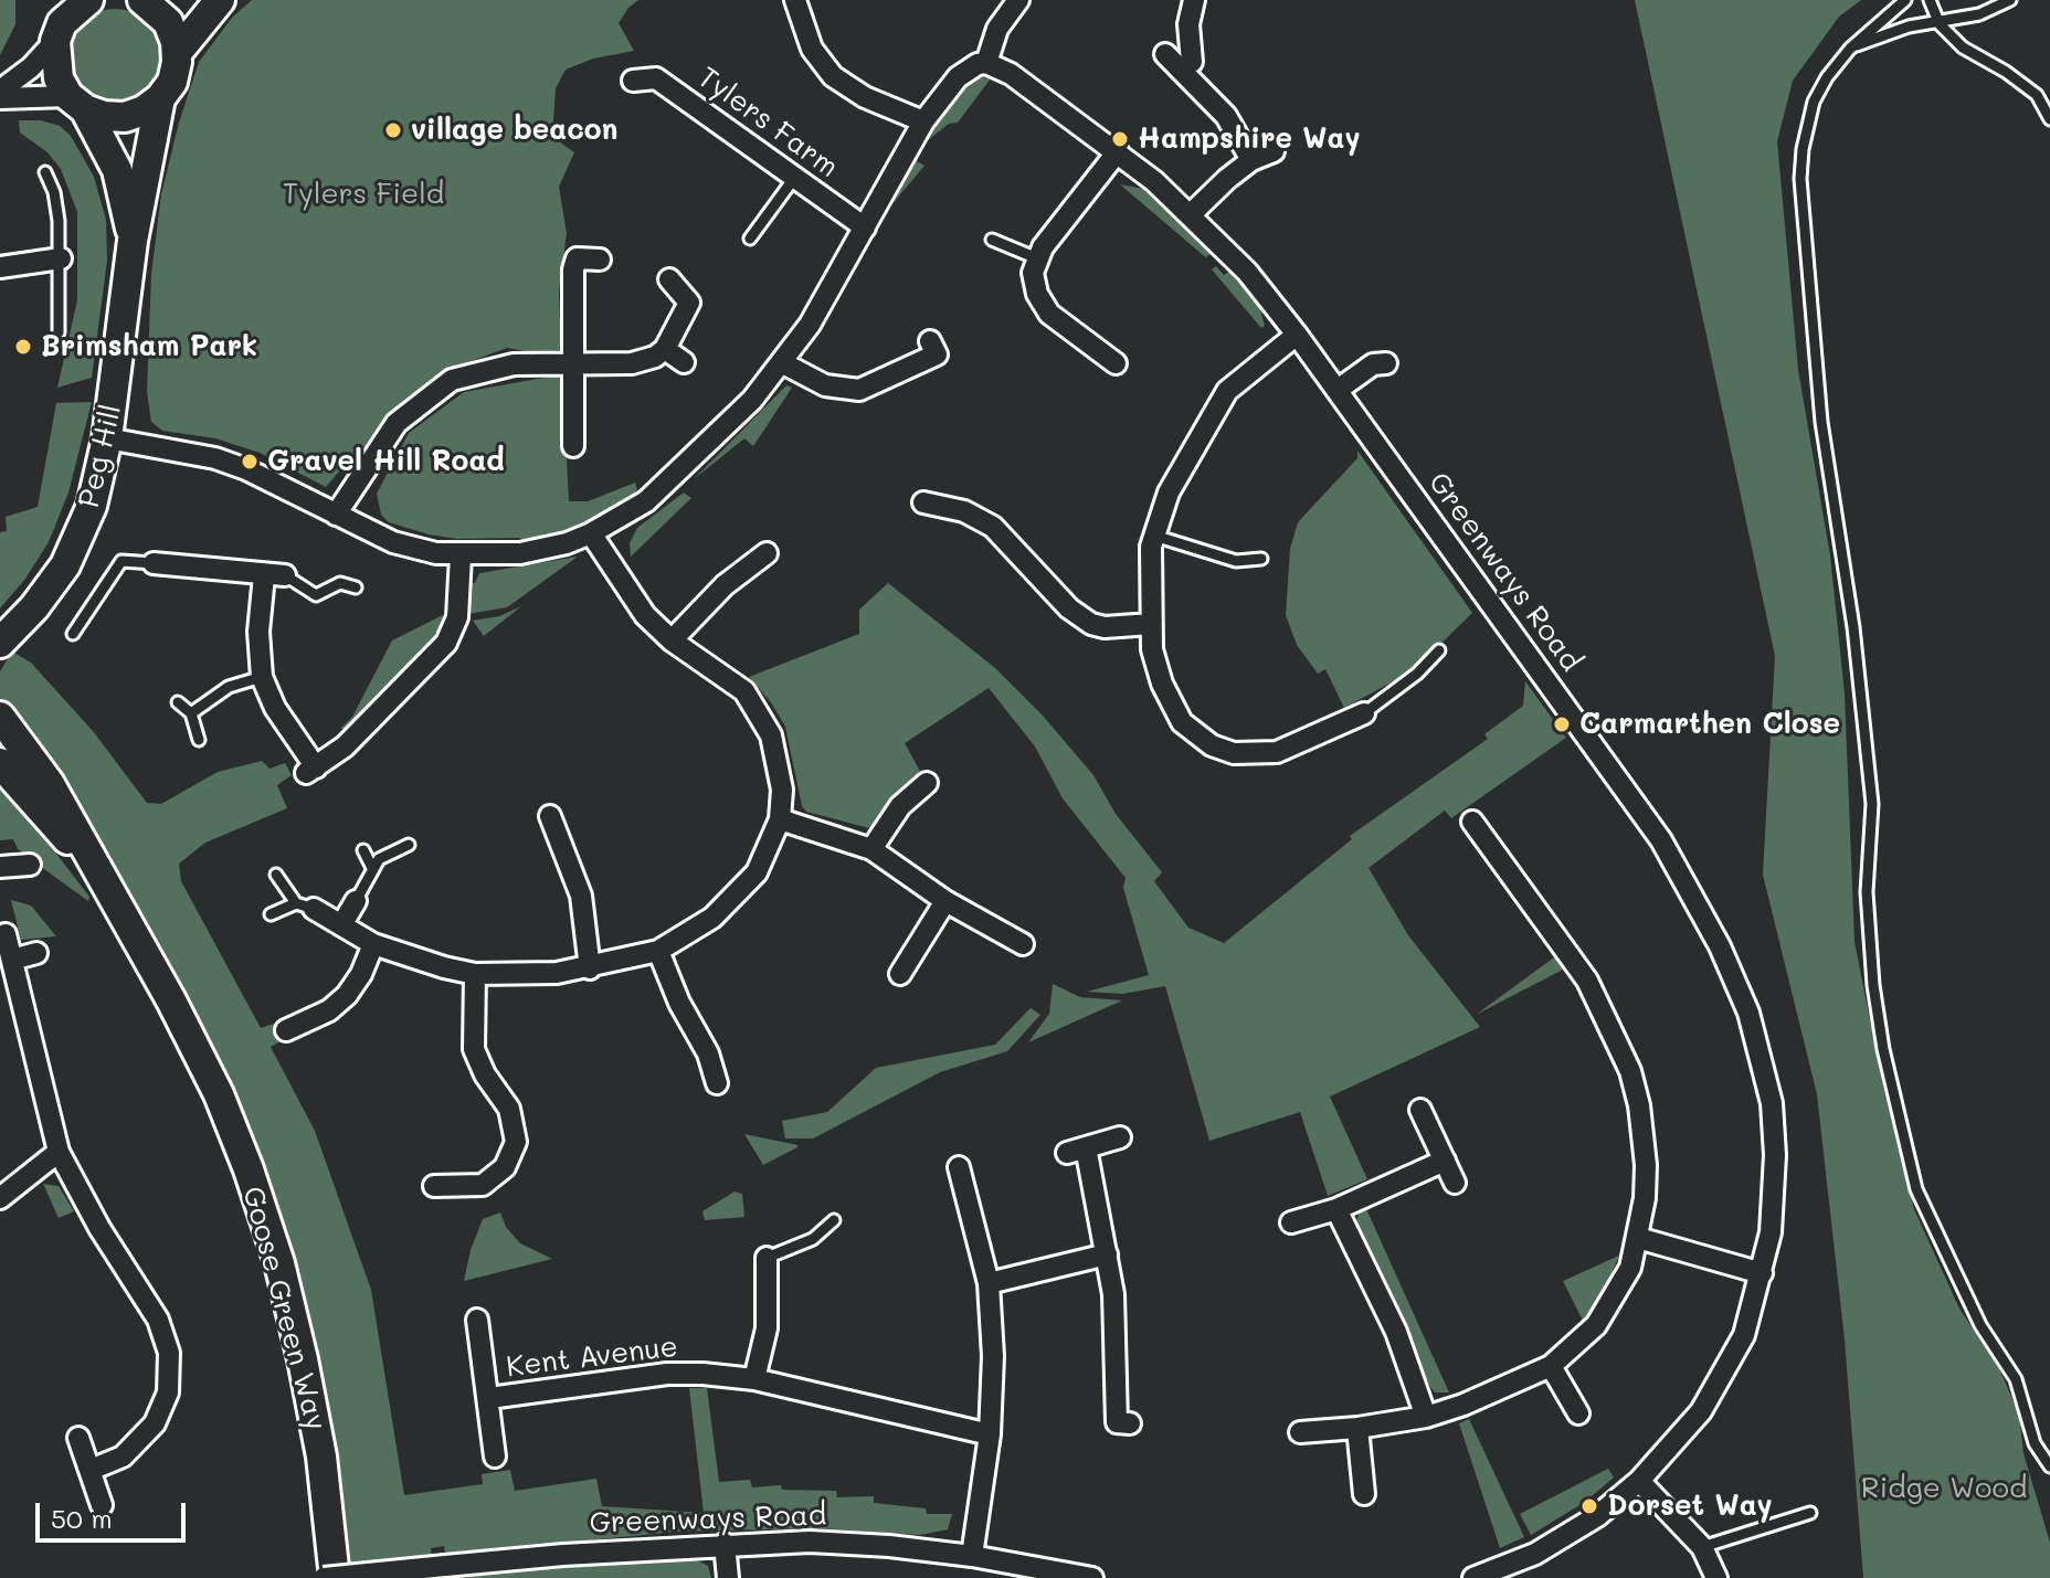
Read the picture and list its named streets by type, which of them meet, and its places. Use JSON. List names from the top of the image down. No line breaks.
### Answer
{"streets":{"main road":["Peg Hill","Goose Green Way"],"street":["Tylers Farm","Greenways Road","Kent Avenue"]},"parks":["Tylers Field","Ridge Wood"],"places":["village beacon","Hampshire Way","Brimsham Park","Gravel Hill Road","Carmarthen Close","Dorset Way"],"scale_bar":"50 m"}
